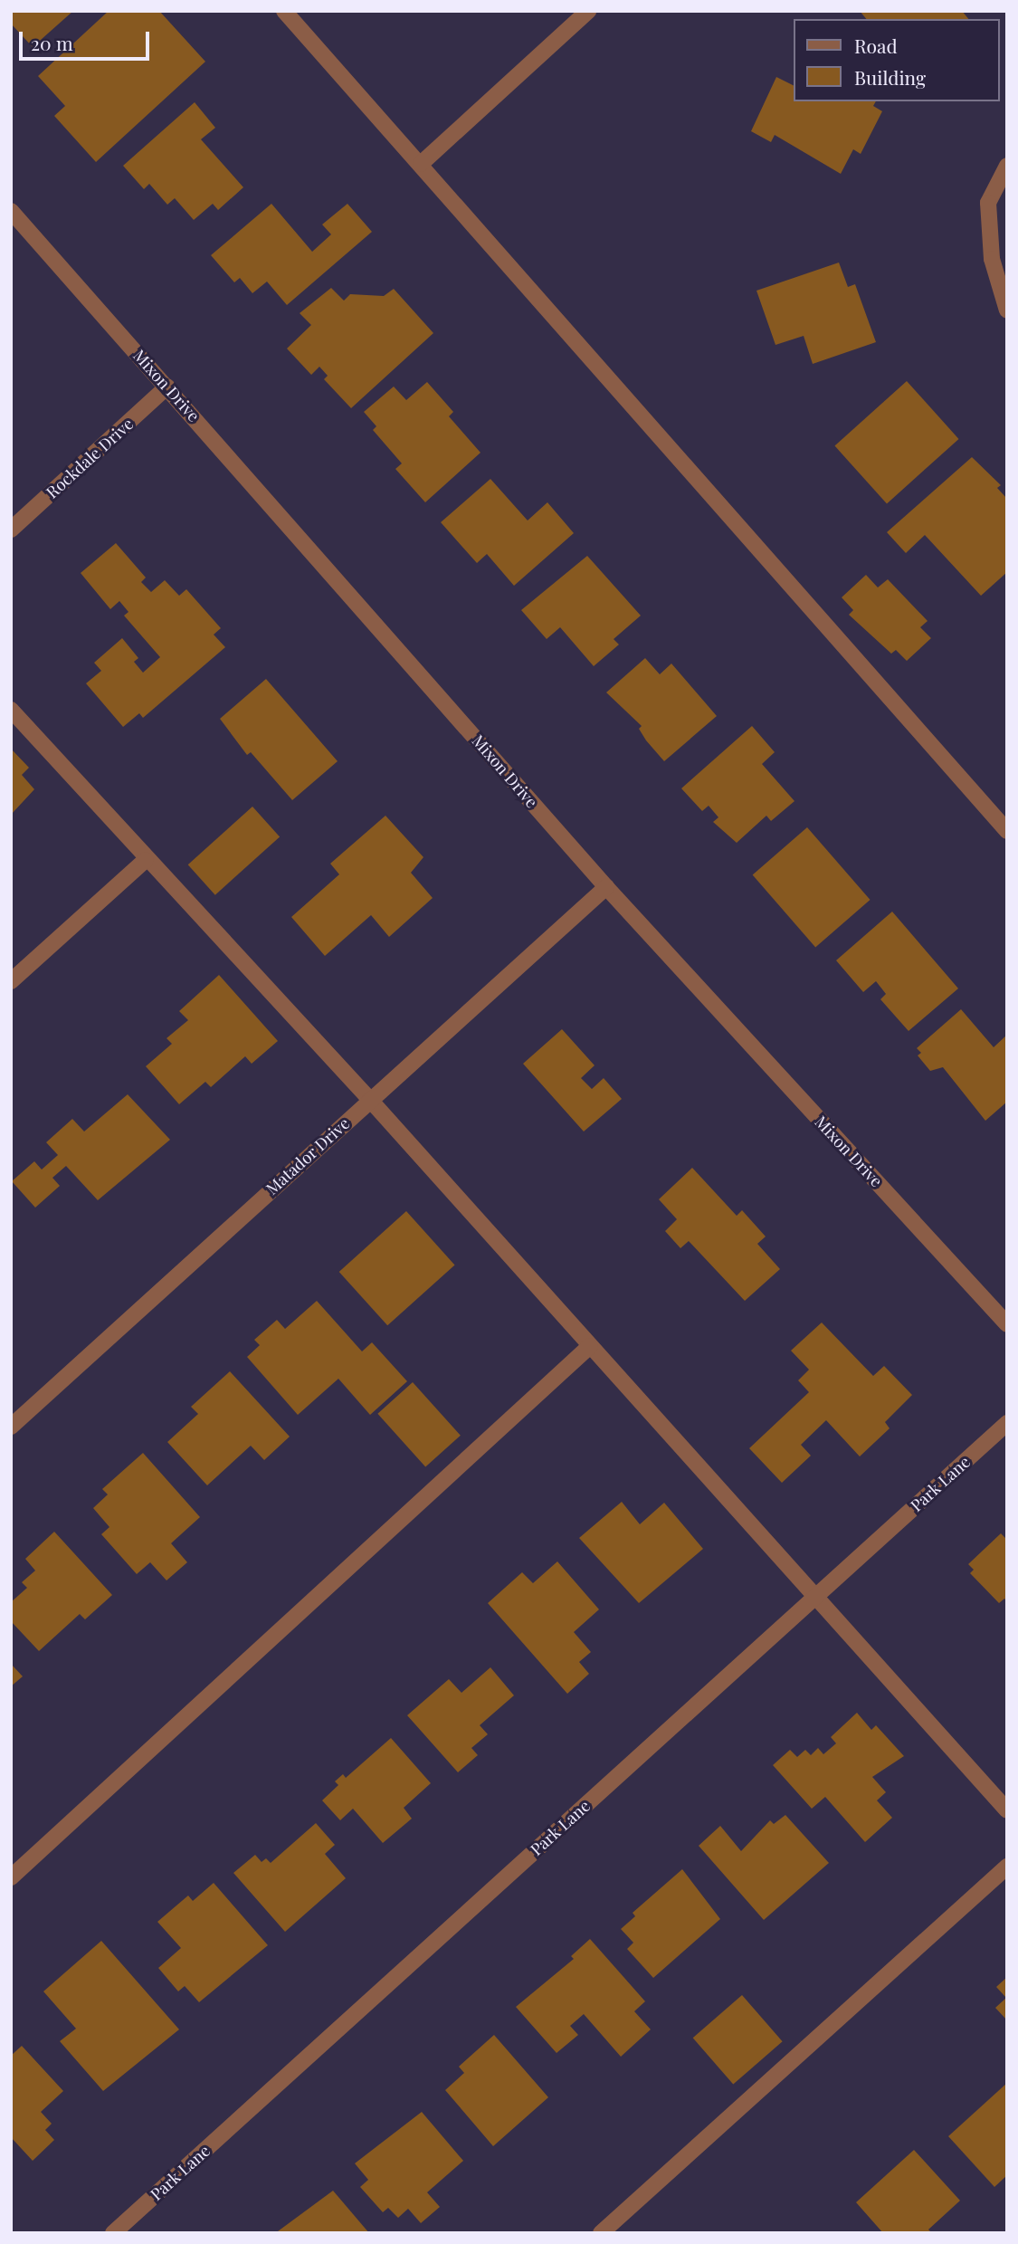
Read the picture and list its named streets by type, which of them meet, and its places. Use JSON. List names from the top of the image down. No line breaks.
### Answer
{"streets":{"street":["Mixon Drive","Rockdale Drive","Matador Drive","Park Lane"]},"crossings":[["Mixon Drive","Rockdale Drive"],["Mixon Drive","Matador Drive"]],"legend":["Road","Building"],"scale_bar":"20 m"}
